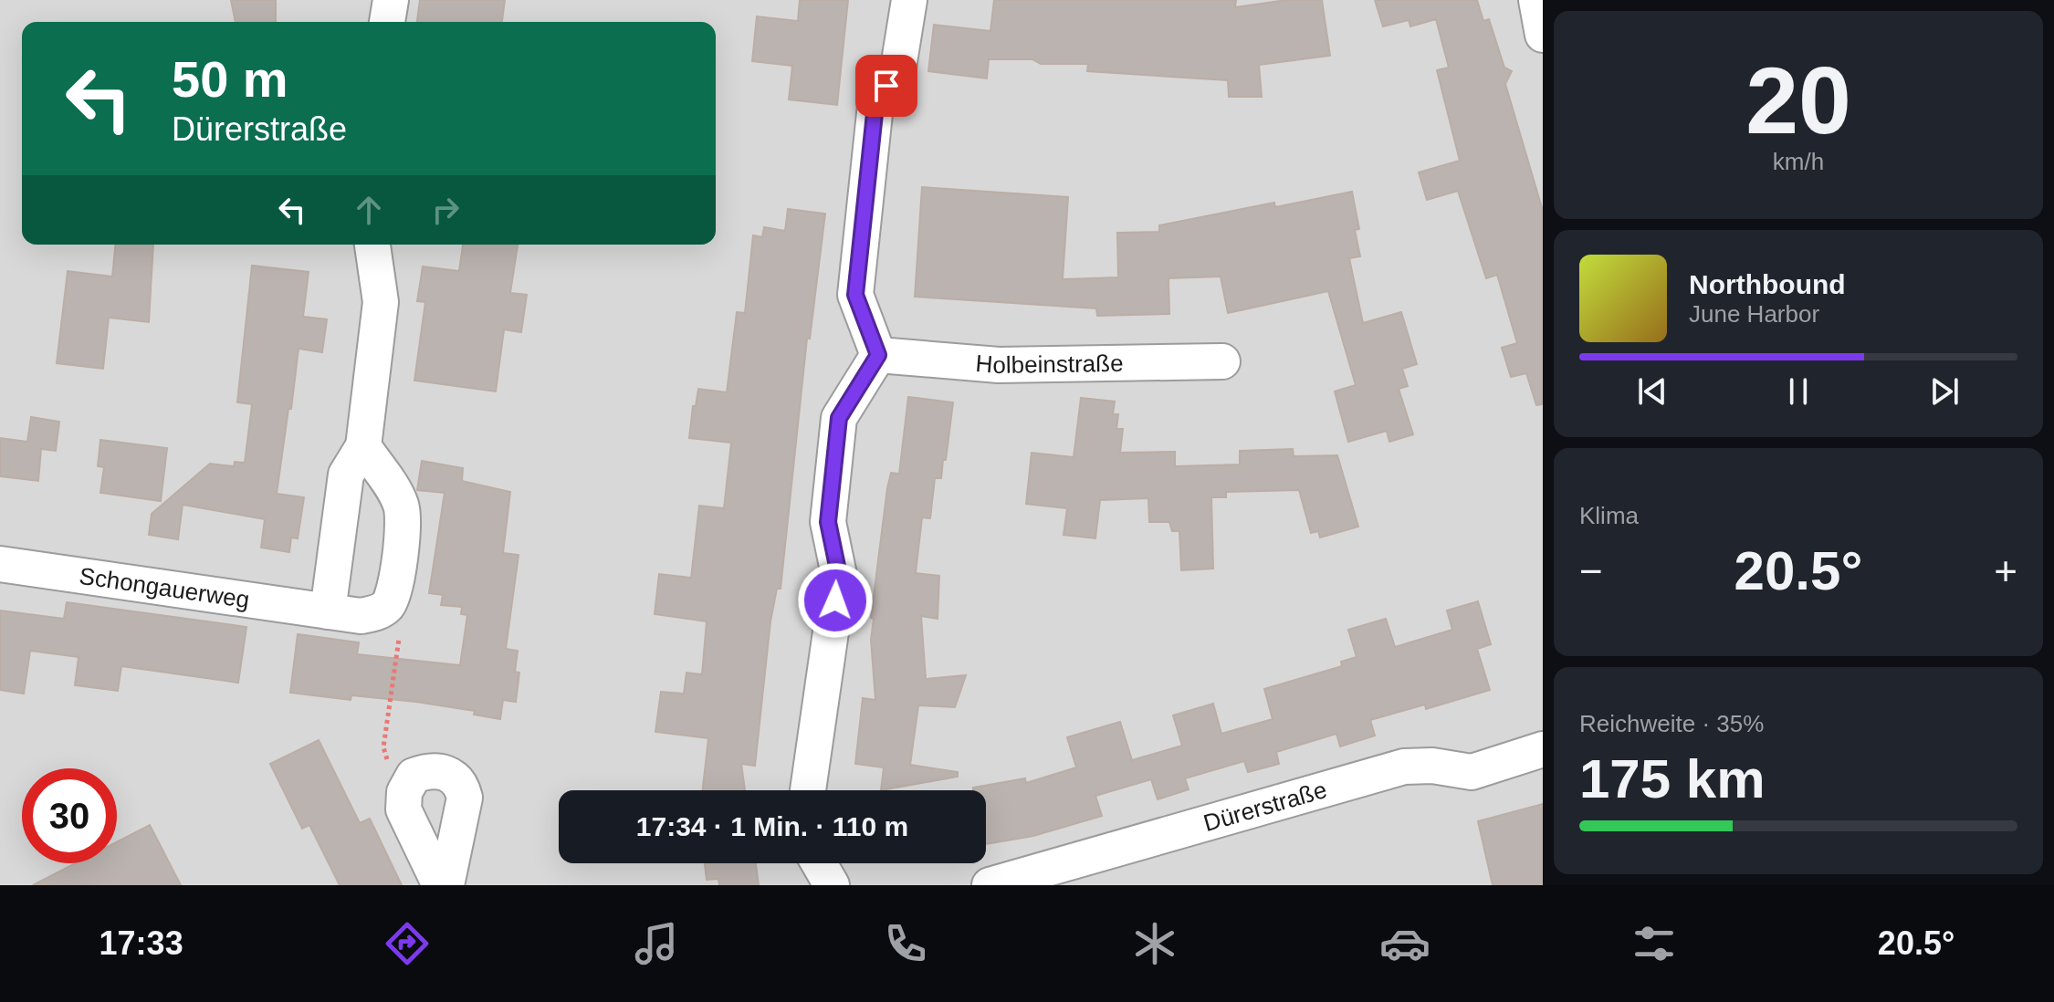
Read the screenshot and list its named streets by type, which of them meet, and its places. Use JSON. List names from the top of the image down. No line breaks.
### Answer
{"streets":{"street":["Holbeinstraße","Schongauerweg","Dürerstraße"]},"page":{"tile":[["20","km/h"],"Klima",["Reichweite · 35%","175 km"]],"turn":["50 m","Dürerstraße"],"song":["Northbound","June Harbor"],"heat":["−","20.5°","+"],"limit":"30","trip":"17:34 · 1 Min. · 110 m","tabs":["17:33","20.5°"]}}
